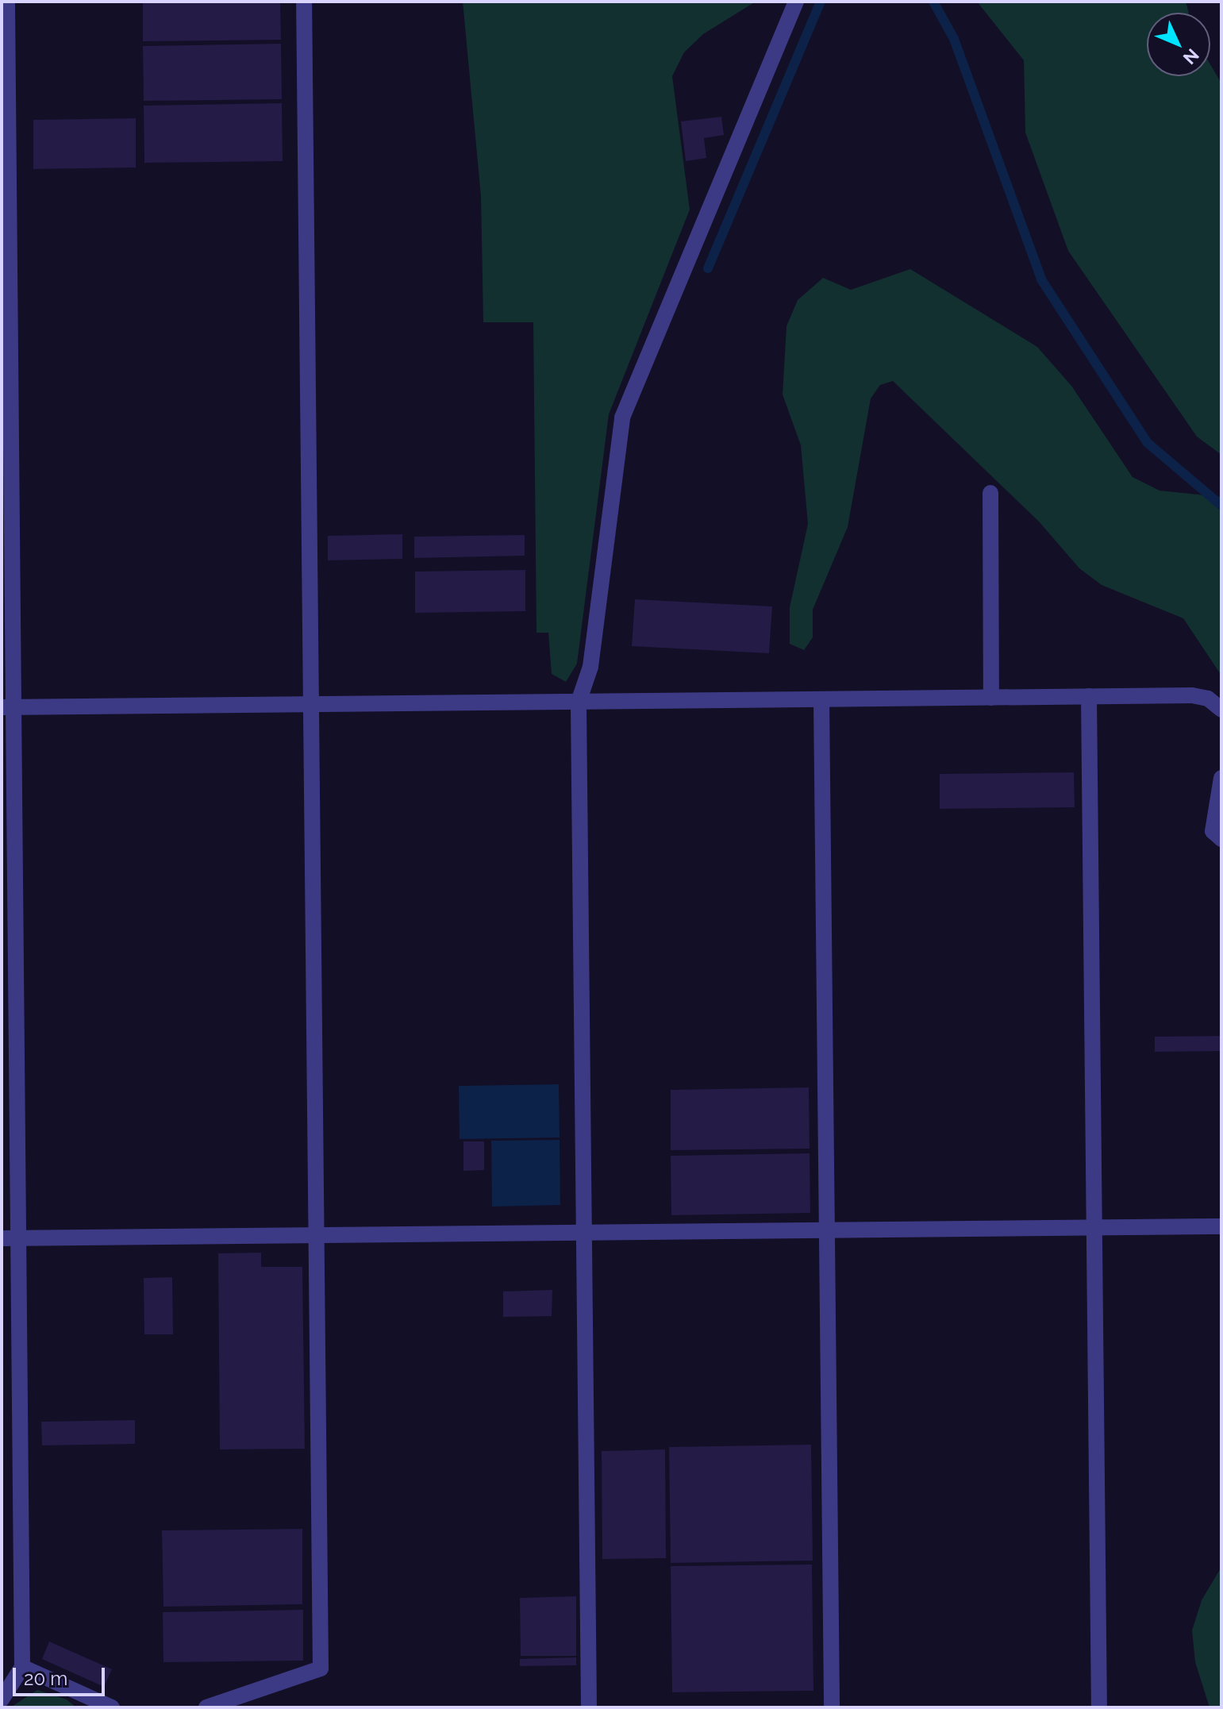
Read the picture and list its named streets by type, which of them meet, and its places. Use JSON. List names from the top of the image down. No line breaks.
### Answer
{"scale_bar":"20 m","north":"bottom right"}
